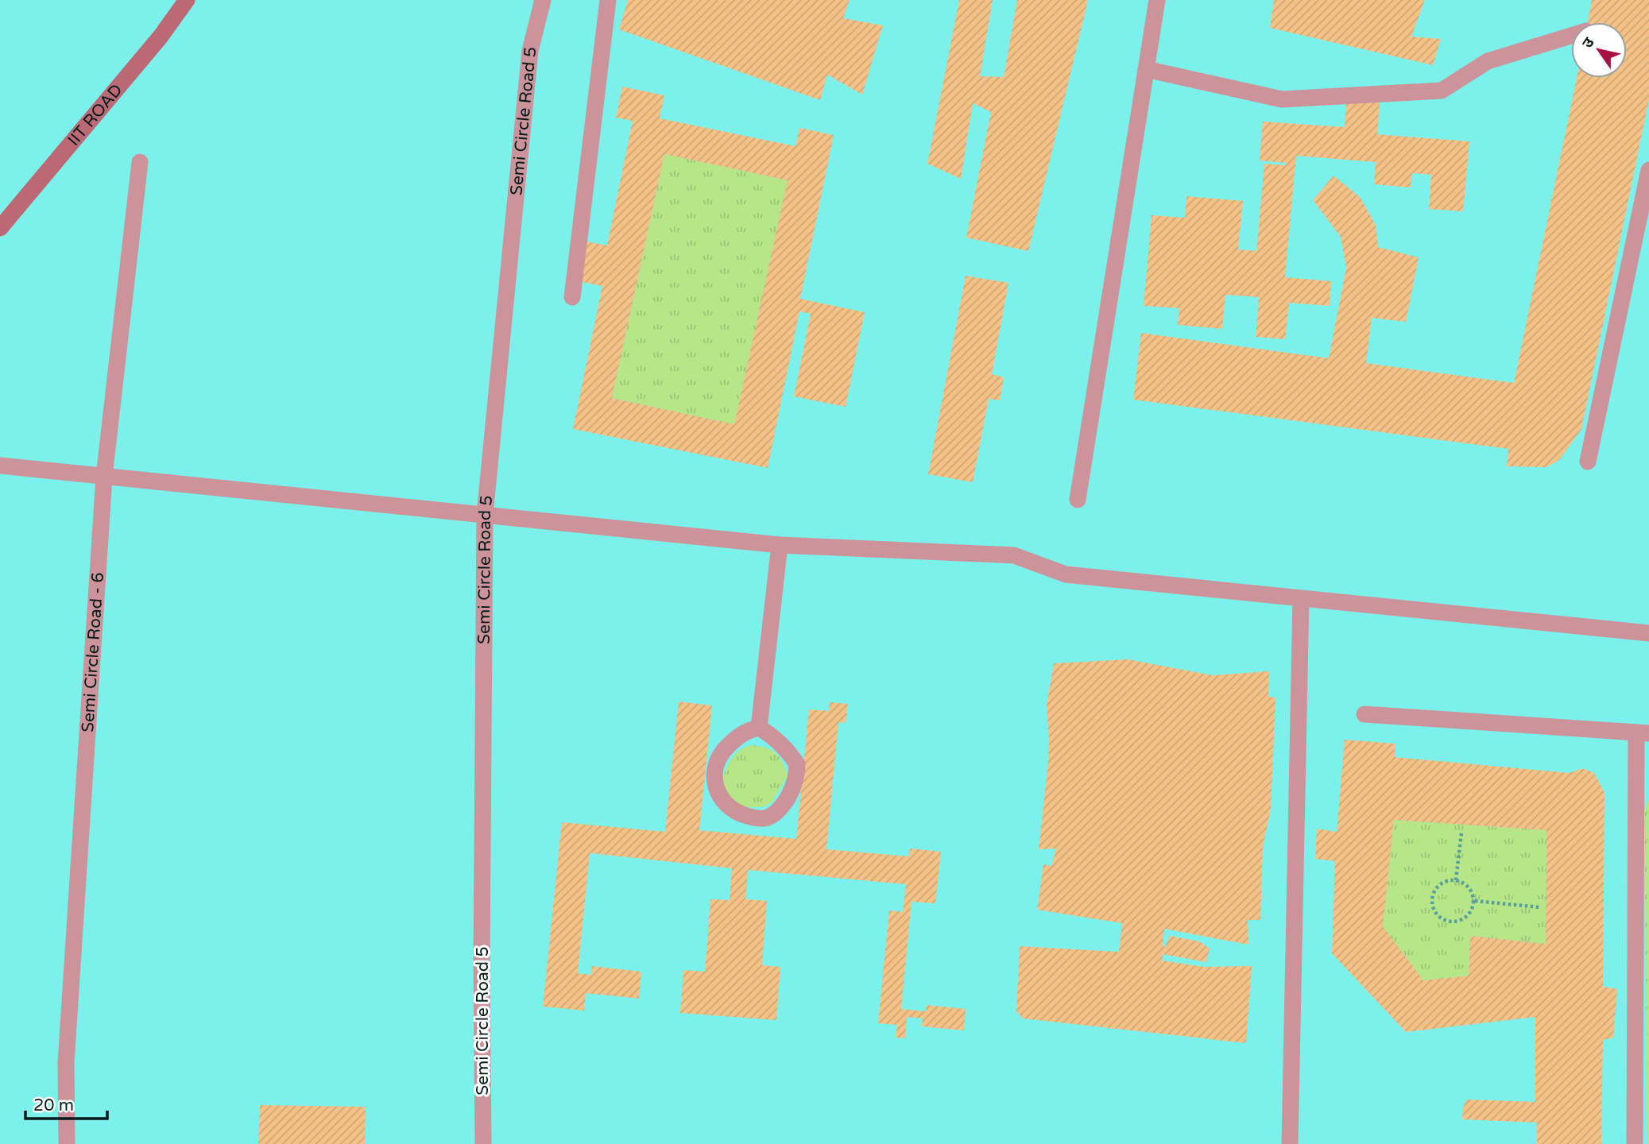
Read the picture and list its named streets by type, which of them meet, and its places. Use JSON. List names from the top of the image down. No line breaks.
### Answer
{"streets":{"street":["IIT ROAD","Semi Circle Road 5","Semi Circle Road - 6"]},"scale_bar":"20 m","north":"top left"}
